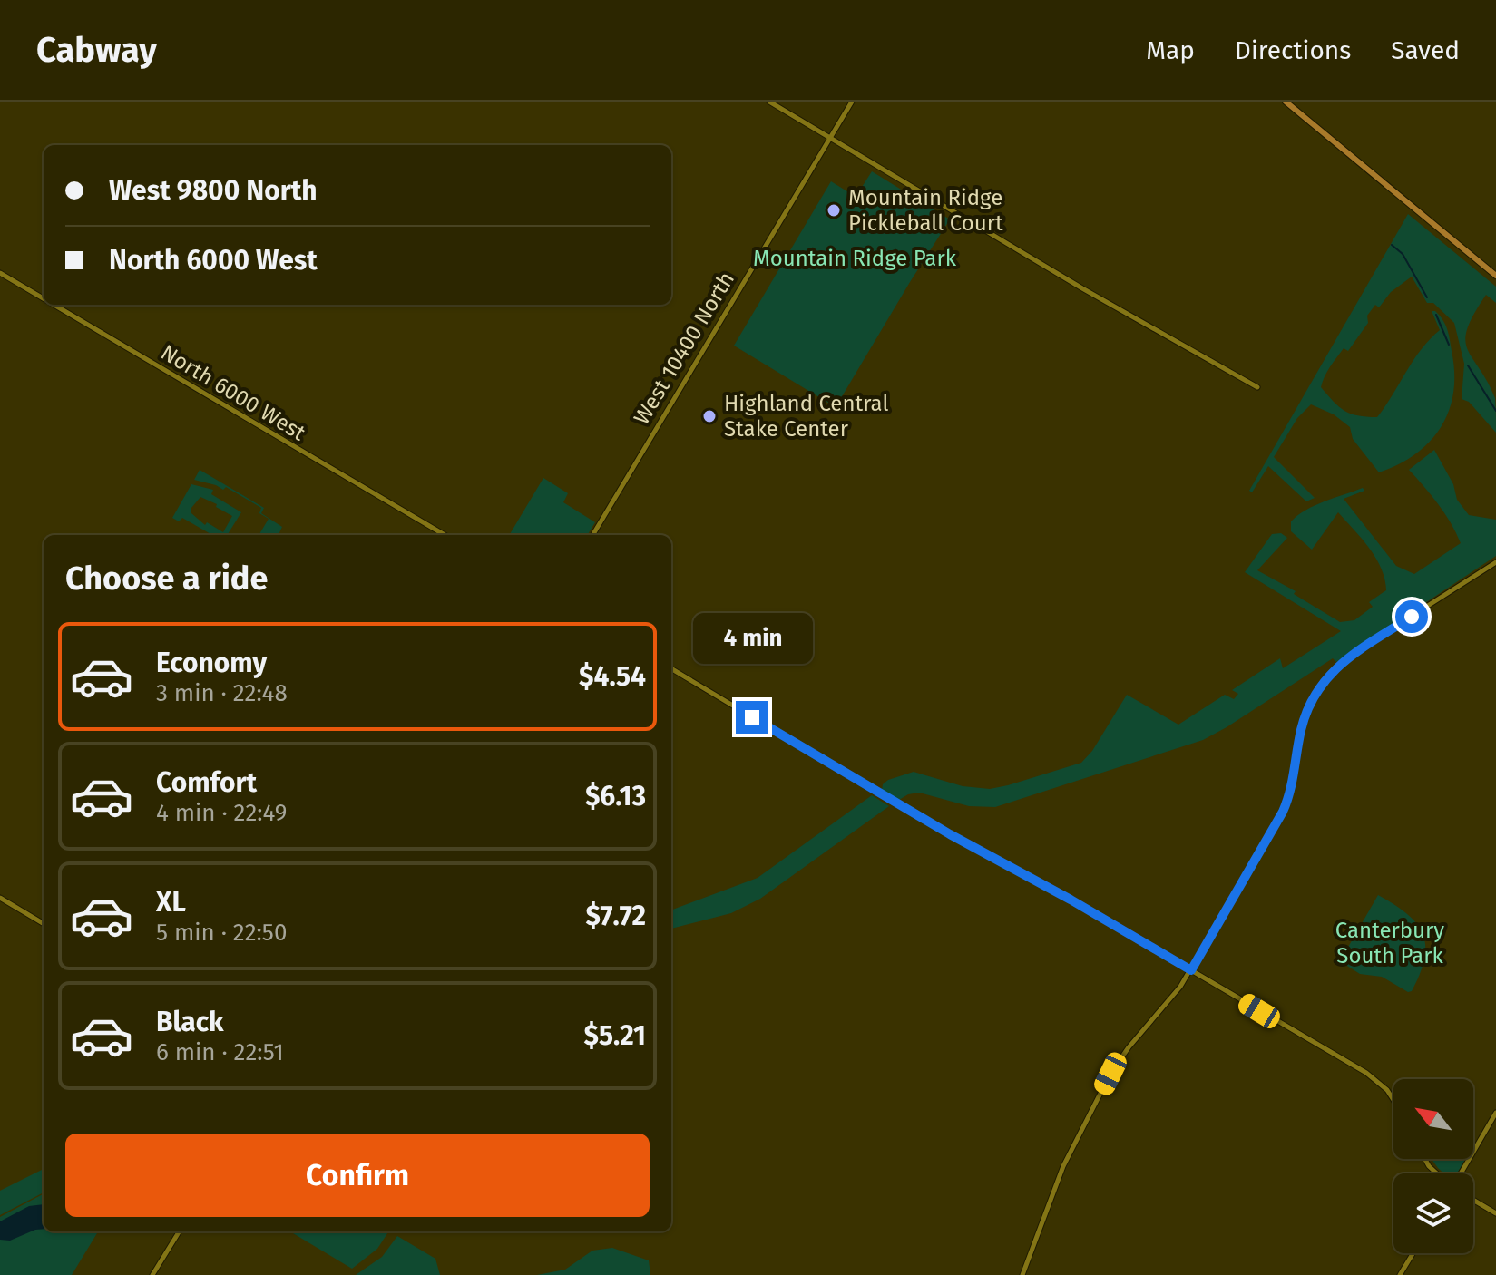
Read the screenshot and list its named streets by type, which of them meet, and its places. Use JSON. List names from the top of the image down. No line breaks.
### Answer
{"streets":{"street":["West 10400 North","North 6000 West"]},"parks":["Mountain Ridge Park","Canterbury South Park"],"places":["Mountain Ridge Pickleball Court","Highland Central Stake Center"],"north":"top left","page":{"header":"Cabway","nav":["Map","Directions","Saved"],"banner":["West 9800 North","North 6000 West"],"heading":"Choose a ride","bubble":"4 min","list":[{"name":"Economy","note":"3 min · 22:48","value":"$4.54"},{"name":"Comfort","note":"4 min · 22:49","value":"$6.13"},{"name":"XL","note":"5 min · 22:50","value":"$7.72"},{"name":"Black","note":"6 min · 22:51","value":"$5.21"}],"buttons":"Confirm"}}
